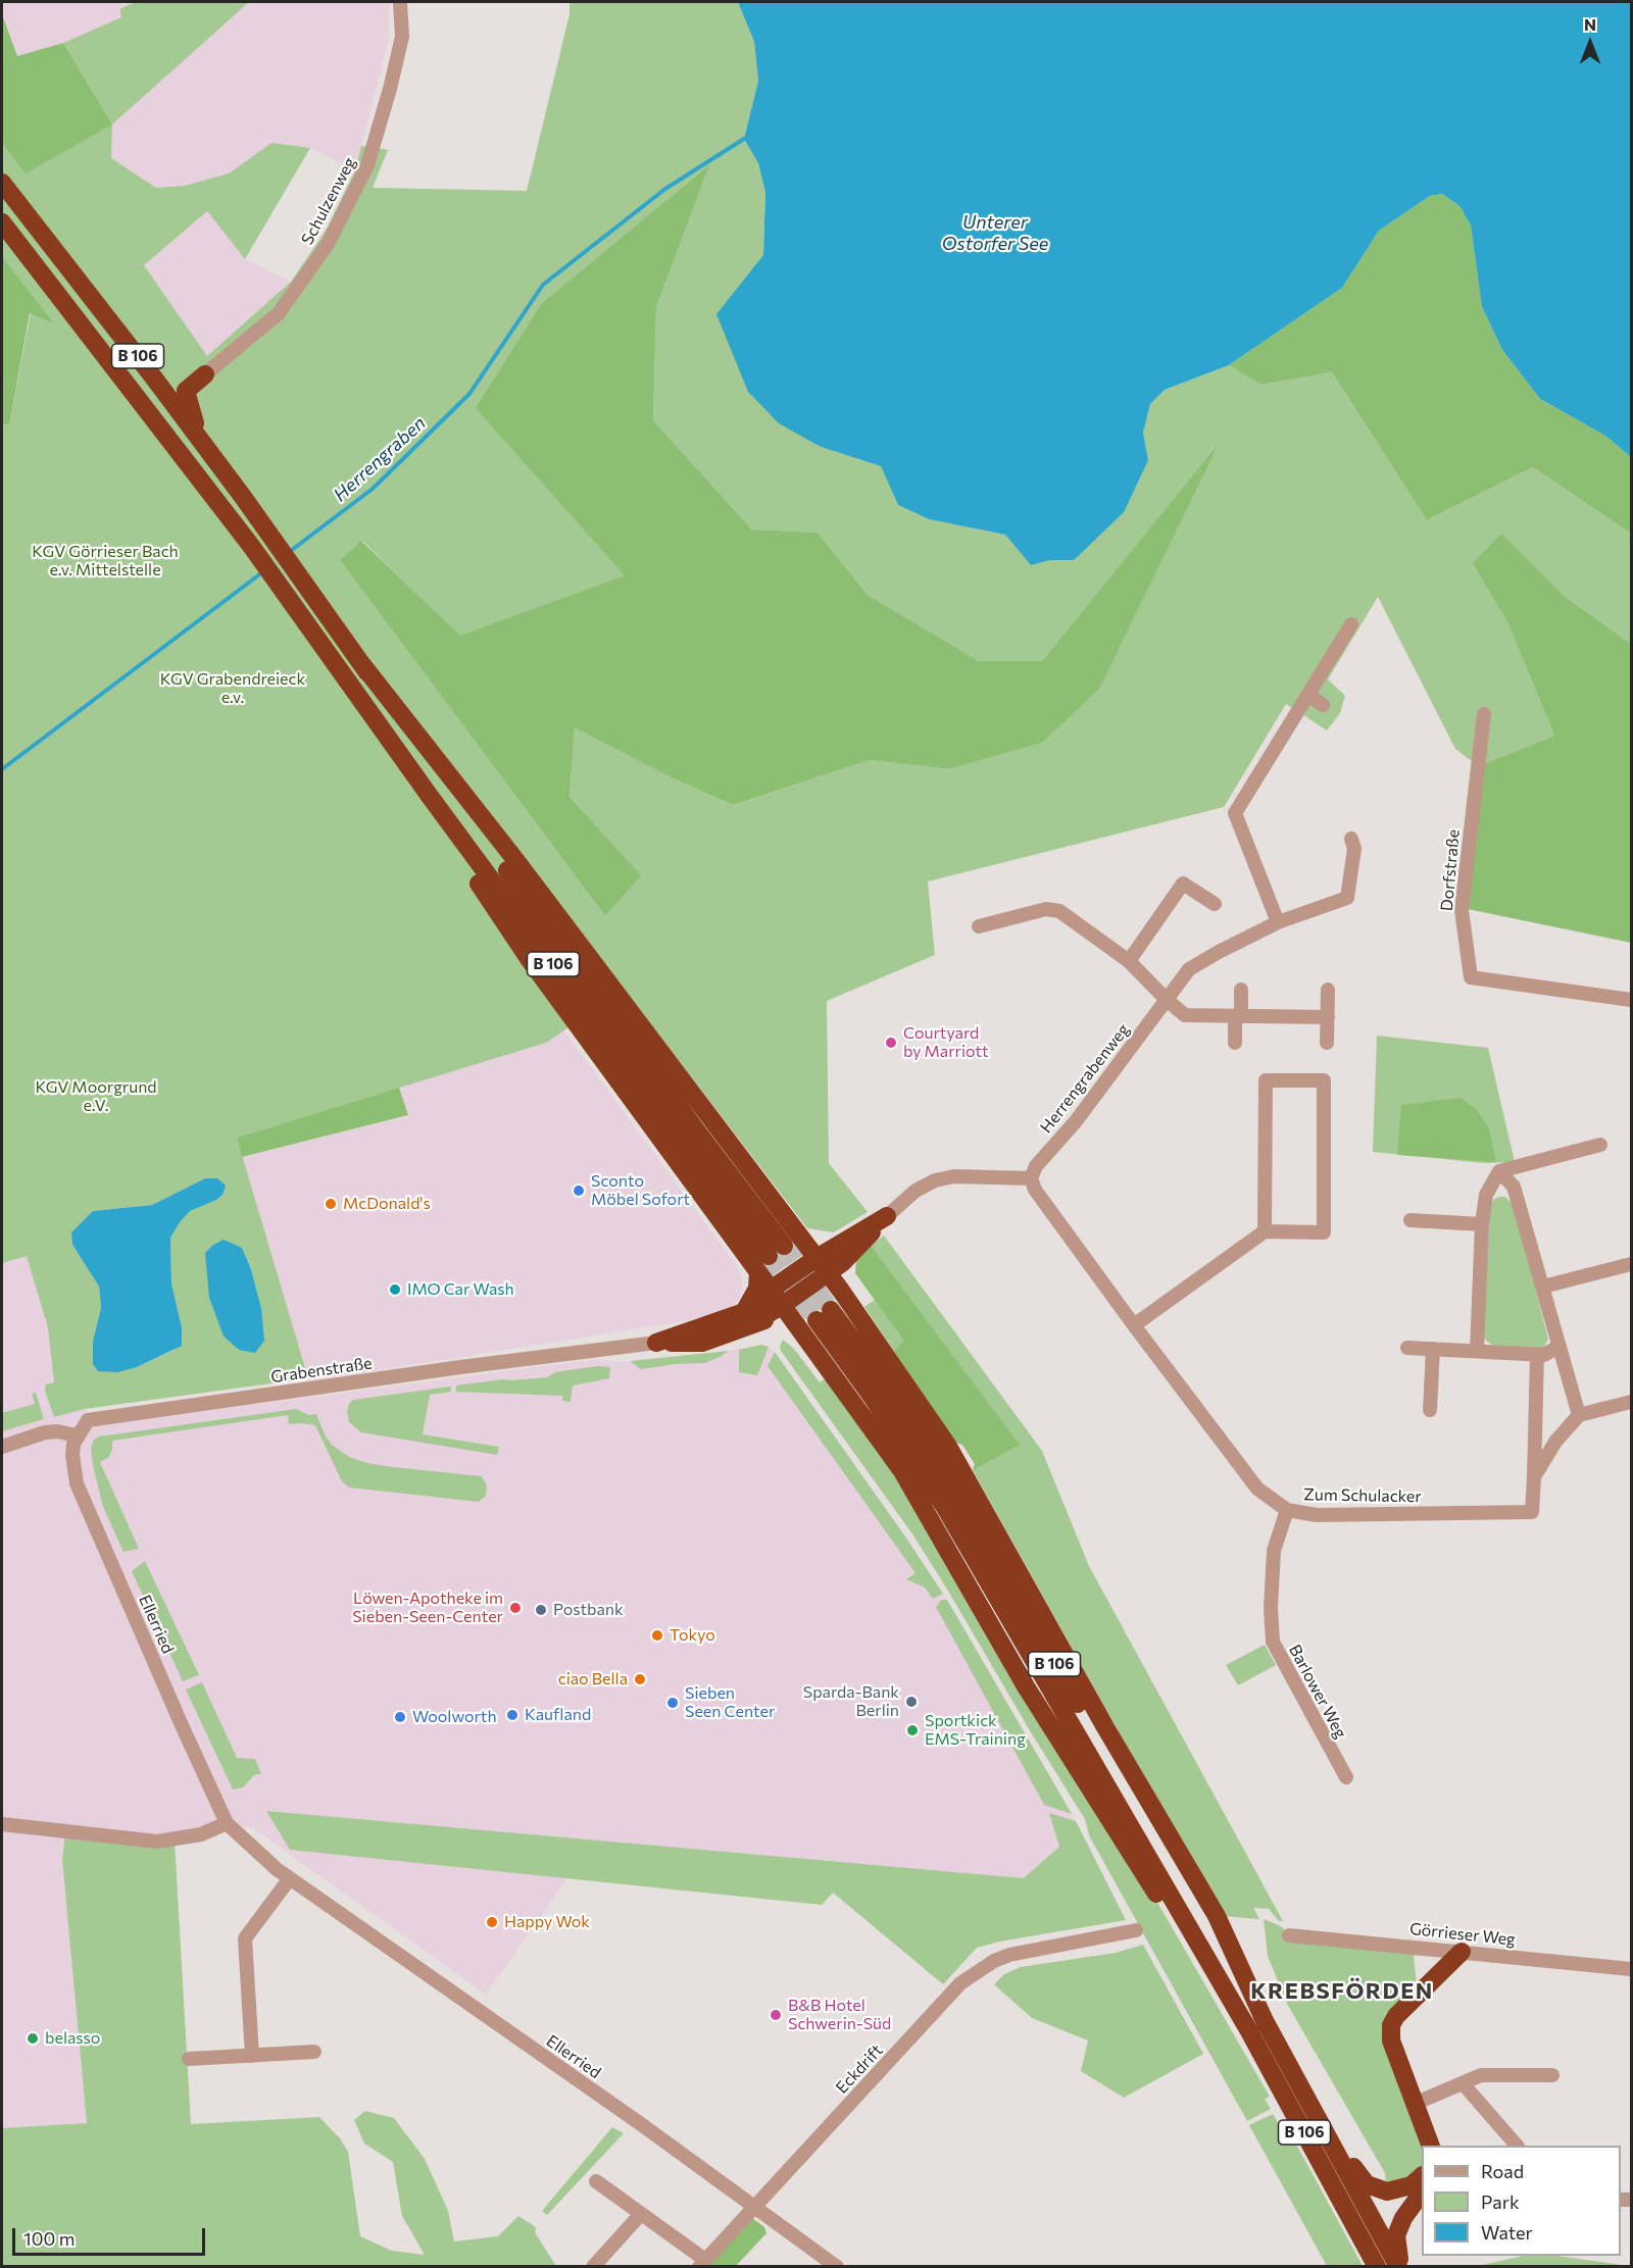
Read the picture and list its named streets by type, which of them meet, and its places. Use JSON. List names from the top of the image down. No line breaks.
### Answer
{"streets":{"highway":["B 106"],"street":["Schulzenweg","Dorfstraße","Herrengrabenweg","Grabenstraße","Zum Schulacker","Ellerried","Barlower Weg","Görrieser Weg","Eckdrift"]},"crossings":[["Herrengrabenweg","Zum Schulacker"],["Grabenstraße","Ellerried"],["Zum Schulacker","Barlower Weg"],["Ellerried","Eckdrift"]],"districts":["KREBSFÖRDEN"],"water":["Unterer Ostorfer See","Herrengraben"],"parks":["KGV Görrieser Bach e.v. Mittelstelle","KGV Grabendreieck e.v.","KGV Moorgrund e.V."],"places":["Courtyard by Marriott","Sconto Möbel Sofort","McDonald's","IMO Car Wash","Löwen-Apotheke im Sieben-Seen-Center","Postbank","Tokyo","ciao Bella","Sparda-Bank Berlin","Sieben Seen Center","Kaufland","Woolworth","Sportkick EMS-Training","Happy Wok","B&B Hotel Schwerin-Süd","belasso"],"legend":["Road","Park","Water"],"scale_bar":"100 m","north":"top"}
